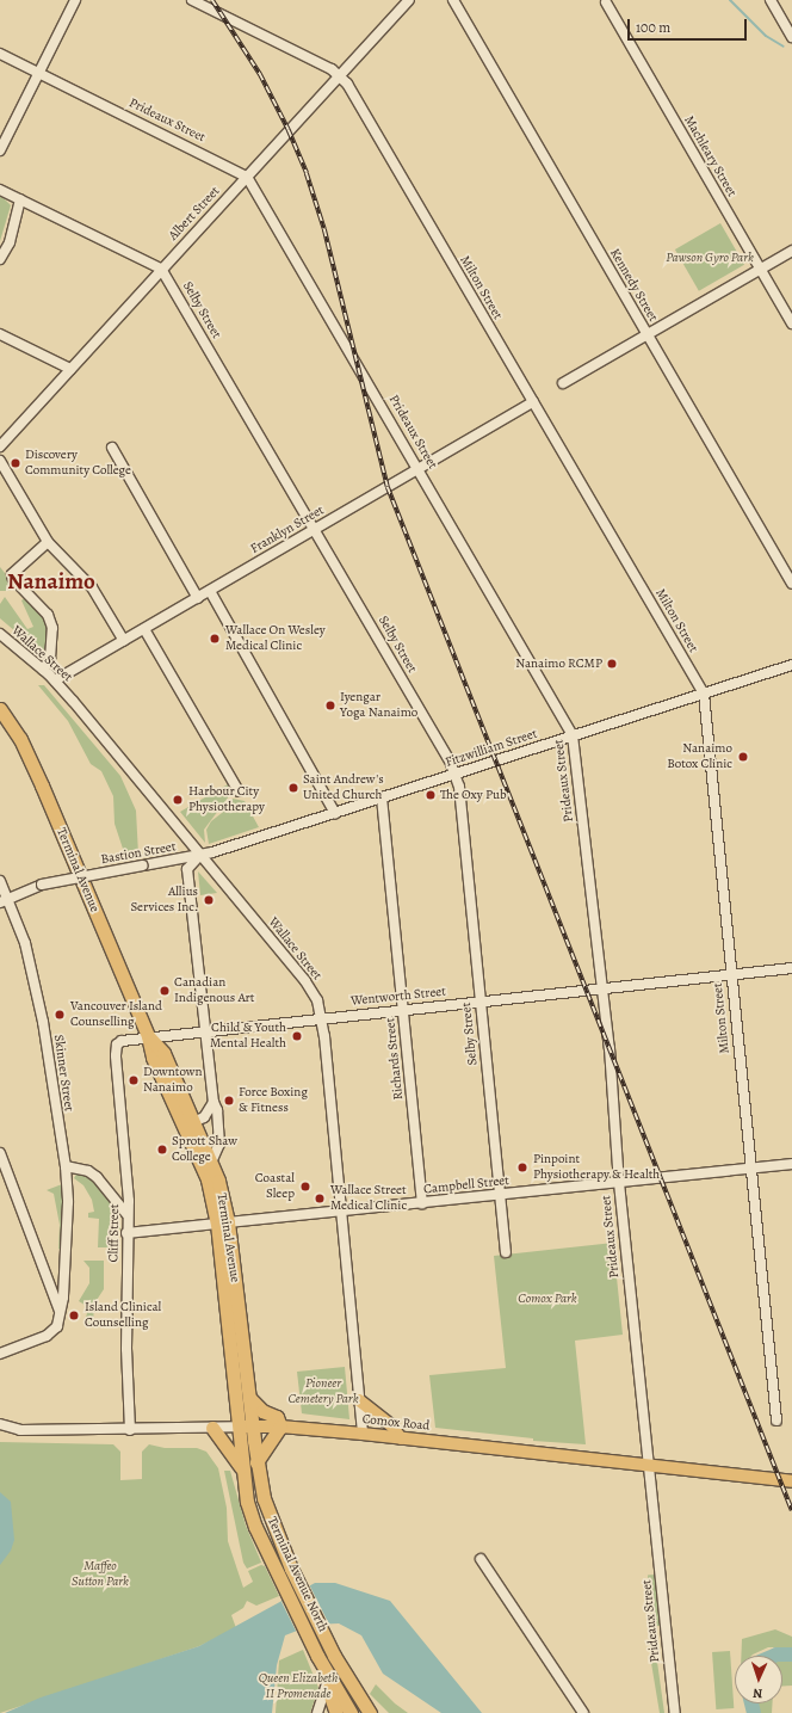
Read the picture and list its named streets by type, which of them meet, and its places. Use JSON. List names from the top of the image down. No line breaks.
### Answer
{"streets":{"highway":["Terminal Avenue","Terminal Avenue North"],"main road":["Comox Road"],"street":["Prideaux Street","Machleary Street","Albert Street","Kennedy Street","Milton Street","Selby Street","Franklyn Street","Wallace Street","Fitzwilliam Street","Bastion Street","Wentworth Street","Richards Street","Skinner Street","Campbell Street","Cliff Street"]},"crossings":[["Prideaux Street","Albert Street"],["Prideaux Street","Franklyn Street"],["Prideaux Street","Fitzwilliam Street"],["Prideaux Street","Wentworth Street"],["Prideaux Street","Campbell Street"],["Prideaux Street","Comox Road"],["Albert Street","Milton Street"],["Albert Street","Selby Street"],["Milton Street","Franklyn Street"],["Milton Street","Fitzwilliam Street"],["Milton Street","Wentworth Street"],["Milton Street","Campbell Street"],["Selby Street","Franklyn Street"],["Selby Street","Fitzwilliam Street"],["Selby Street","Wentworth Street"],["Selby Street","Campbell Street"],["Franklyn Street","Wallace Street"],["Wallace Street","Fitzwilliam Street"],["Wallace Street","Bastion Street"],["Wallace Street","Wentworth Street"],["Wallace Street","Campbell Street"],["Wallace Street","Comox Road"],["Fitzwilliam Street","Bastion Street"],["Fitzwilliam Street","Richards Street"],["Bastion Street","Skinner Street"],["Terminal Avenue","Wentworth Street"],["Terminal Avenue","Campbell Street"],["Terminal Avenue","Comox Road"],["Terminal Avenue","Terminal Avenue North"],["Wentworth Street","Richards Street"],["Wentworth Street","Cliff Street"],["Richards Street","Campbell Street"],["Campbell Street","Cliff Street"],["Cliff Street","Comox Road"],["Comox Road","Terminal Avenue North"]],"districts":["Nanaimo"],"parks":["Pawson Gyro Park","Comox Park","Pioneer Cemetery Park","Maffeo Sutton Park","Queen Elizabeth II Promenade"],"places":["Discovery Community College","Wallace On Wesley Medical Clinic","Nanaimo RCMP","Iyengar Yoga Nanaimo","Nanaimo Botox Clinic","Saint Andrew's United Church","The Oxy Pub","Harbour City Physiotherapy","Allius Services Inc.","Canadian Indigenous Art","Vancouver Island Counselling","Child & Youth Mental Health","Downtown Nanaimo","Force Boxing & Fitness","Sprott Shaw College","Pinpoint Physiotherapy & Health","Coastal Sleep","Wallace Street Medical Clinic","Island Clinical Counselling"],"scale_bar":"100 m","north":"bottom"}
